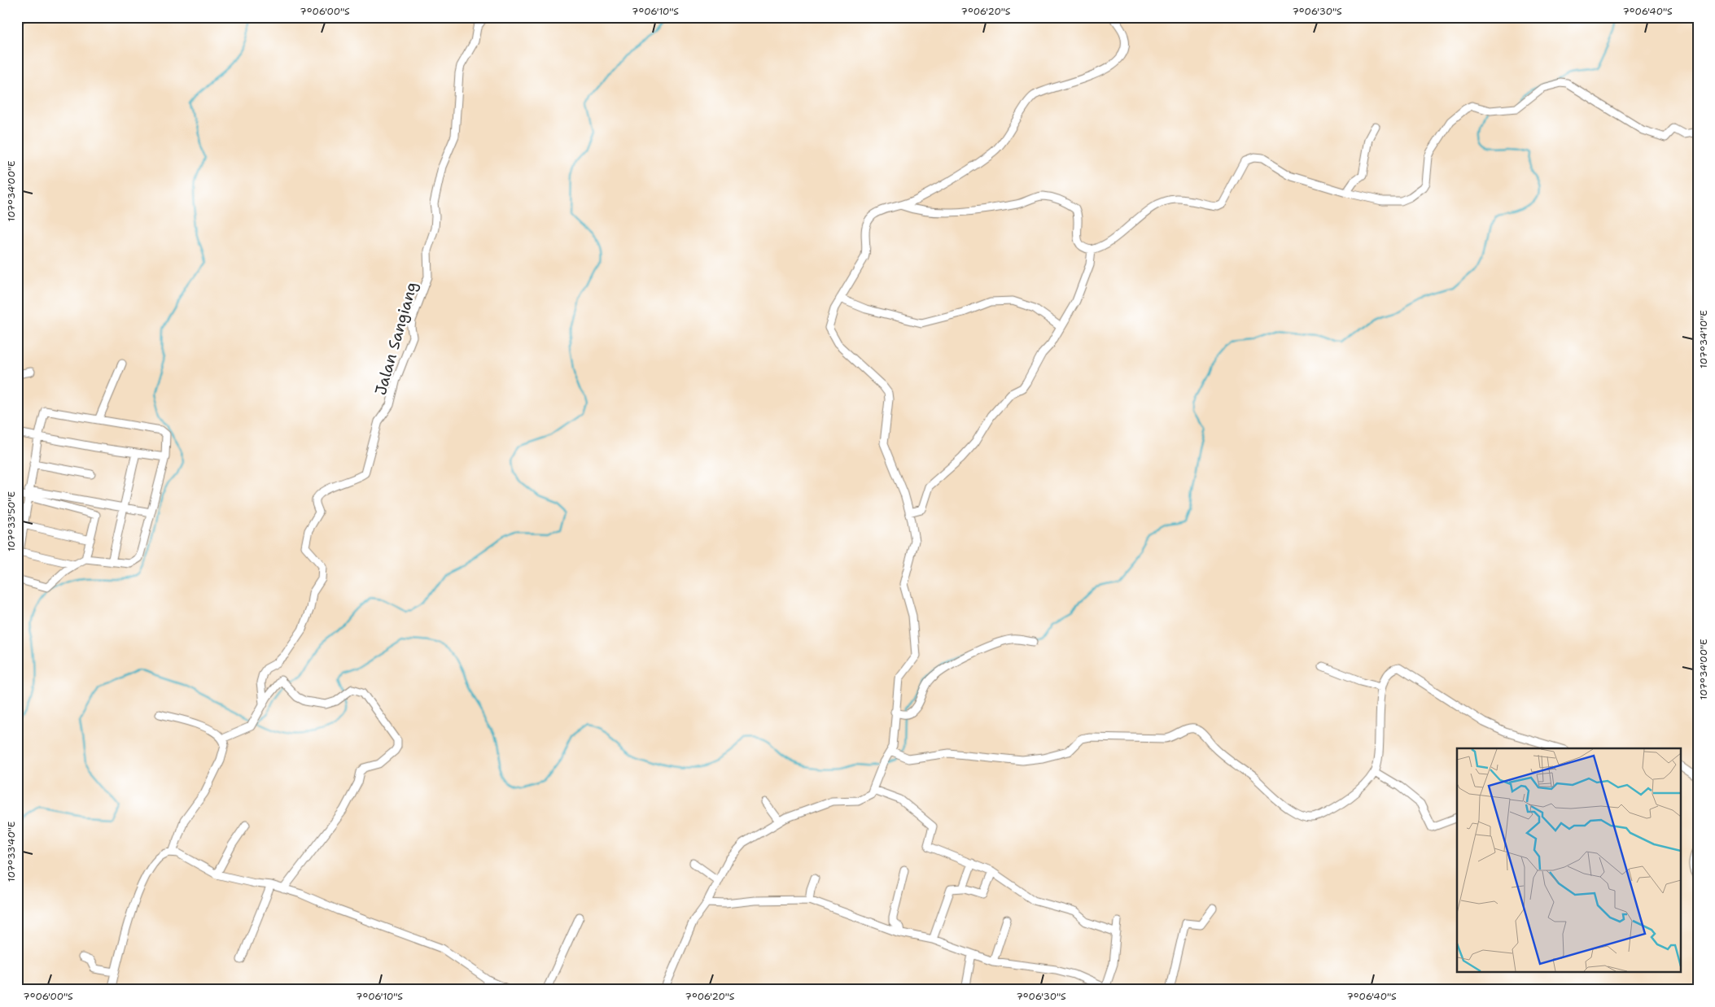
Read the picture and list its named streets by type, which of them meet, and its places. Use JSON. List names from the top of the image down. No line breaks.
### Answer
{"streets":{"street":["Jalan Sangiang"]},"coordinates":["7°06'00\"S","7°06'10\"S","7°06'20\"S","7°06'30\"S","7°06'40\"S","107°34'00\"E","107°34'10\"E","107°33'50\"E","107°33'40\"E"]}
